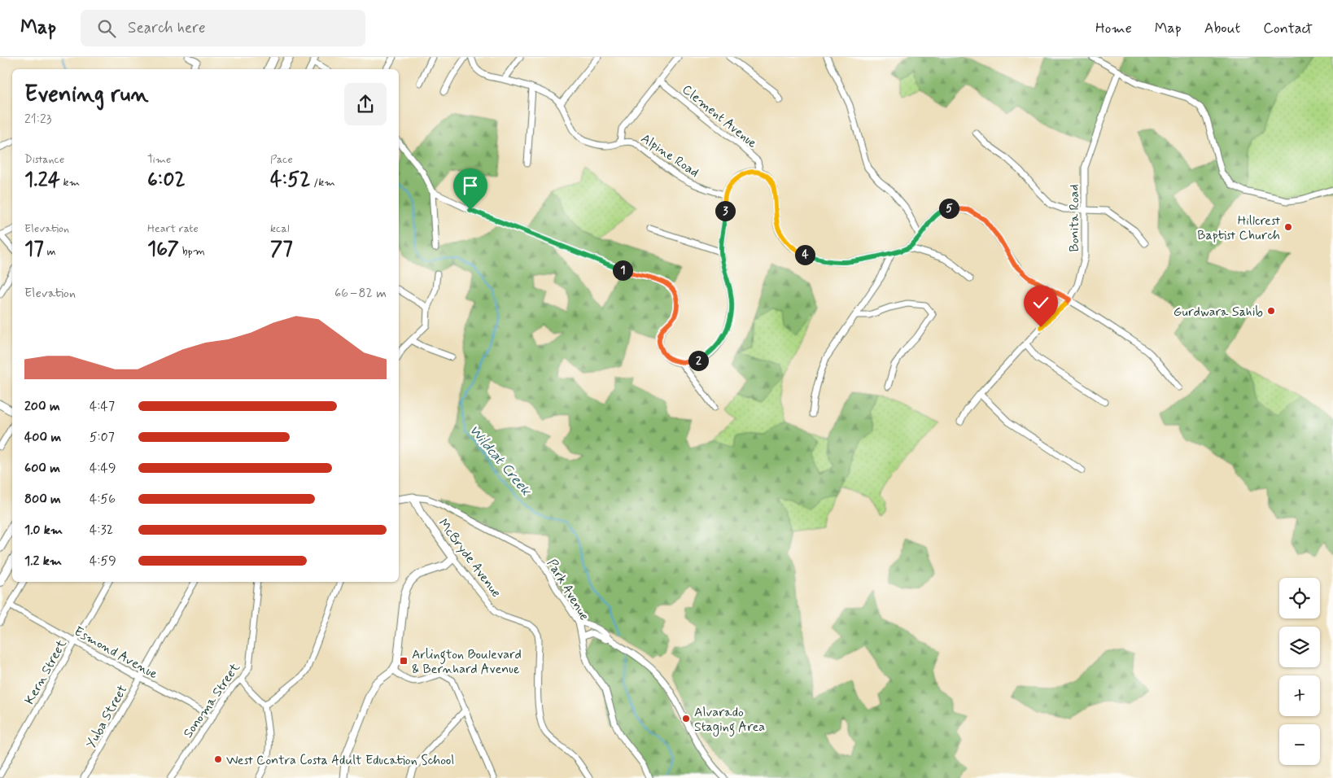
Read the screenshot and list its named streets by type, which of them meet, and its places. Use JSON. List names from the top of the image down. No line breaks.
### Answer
{"streets":{"main road":["McBryde Avenue"],"street":["Clement Avenue","Alpine Road","Bonita Road","Park Avenue","Esmond Avenue","Kern Street","Sonoma Street","Yuba Street"]},"crossings":[["McBryde Avenue","Park Avenue"],["Esmond Avenue","Kern Street"],["Esmond Avenue","Sonoma Street"],["Esmond Avenue","Yuba Street"]],"water":["Wildcat Creek"],"places":{"other":["Hillcrest Baptist Church","Gurdwara Sahib","Alvarado Staging Area","West Contra Costa Adult Education School"],"transit":["Arlington Boulevard & Bernhard Avenue"]},"page":{"header":"Map","search":"Search here","nav":["Home","Map","About","Contact"],"heading":["Evening run","21:23"],"stats":[["Distance","1.24 km"],["Time","6:02"],["Pace","4:52 /km"],["Elevation","17 m"],["Heart rate","167 bpm"],["kcal","77"]],"pins":["5","3","4","1","2"],"chart":["Elevation","66–82 m"],"list":[{"name":"200 m","note":"4:47"},{"name":"400 m","note":"5:07"},{"name":"600 m","note":"4:49"},{"name":"800 m","note":"4:56"},{"name":"1.0 km","note":"4:32"},{"name":"1.2 km","note":"4:59"}],"map_buttons":["+","−"]}}
